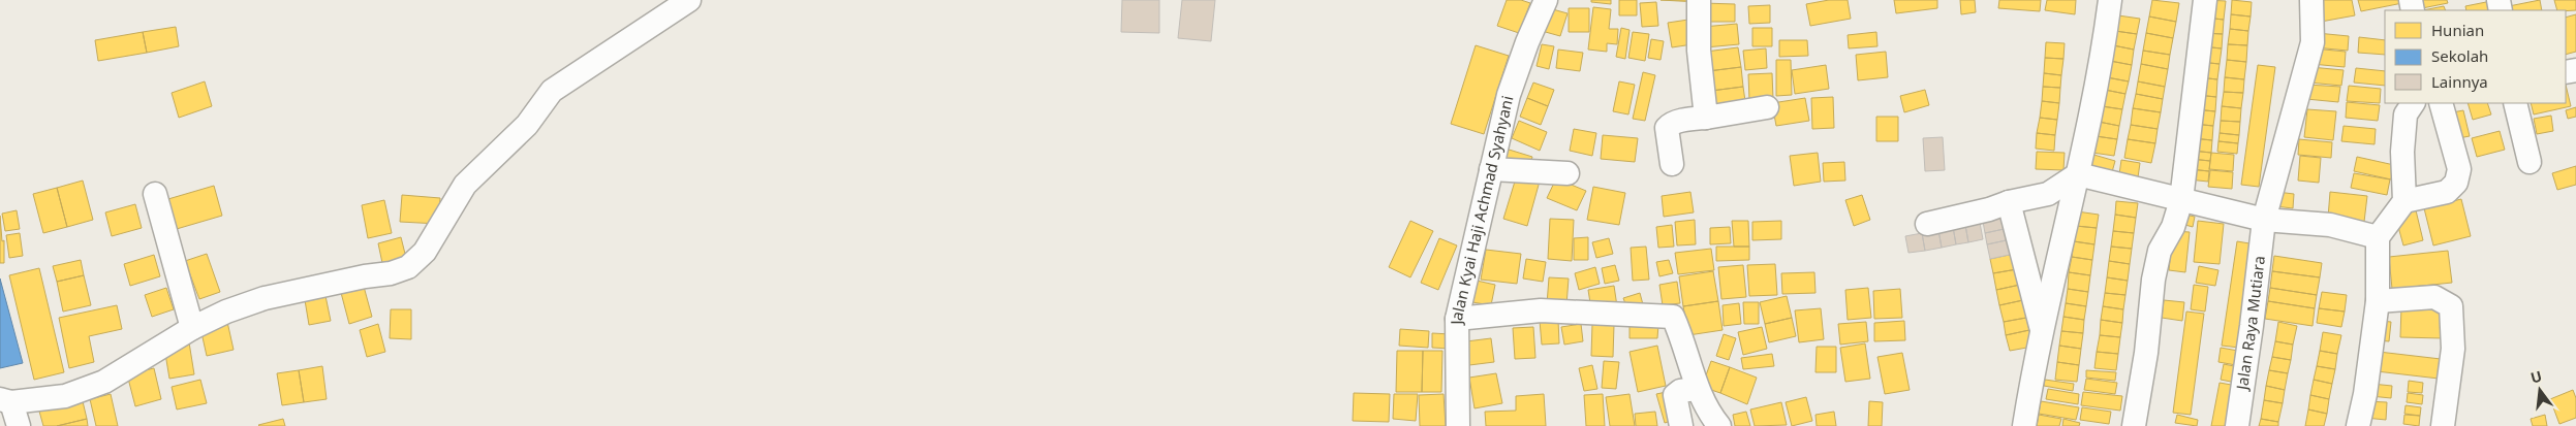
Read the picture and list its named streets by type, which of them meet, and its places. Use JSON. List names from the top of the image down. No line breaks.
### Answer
{"streets":{"street":["Jalan Kyai Haji Achmad Syahyani","Jalan Raya Mutiara"]},"legend":["Hunian","Sekolah","Lainnya"],"north":"top"}
